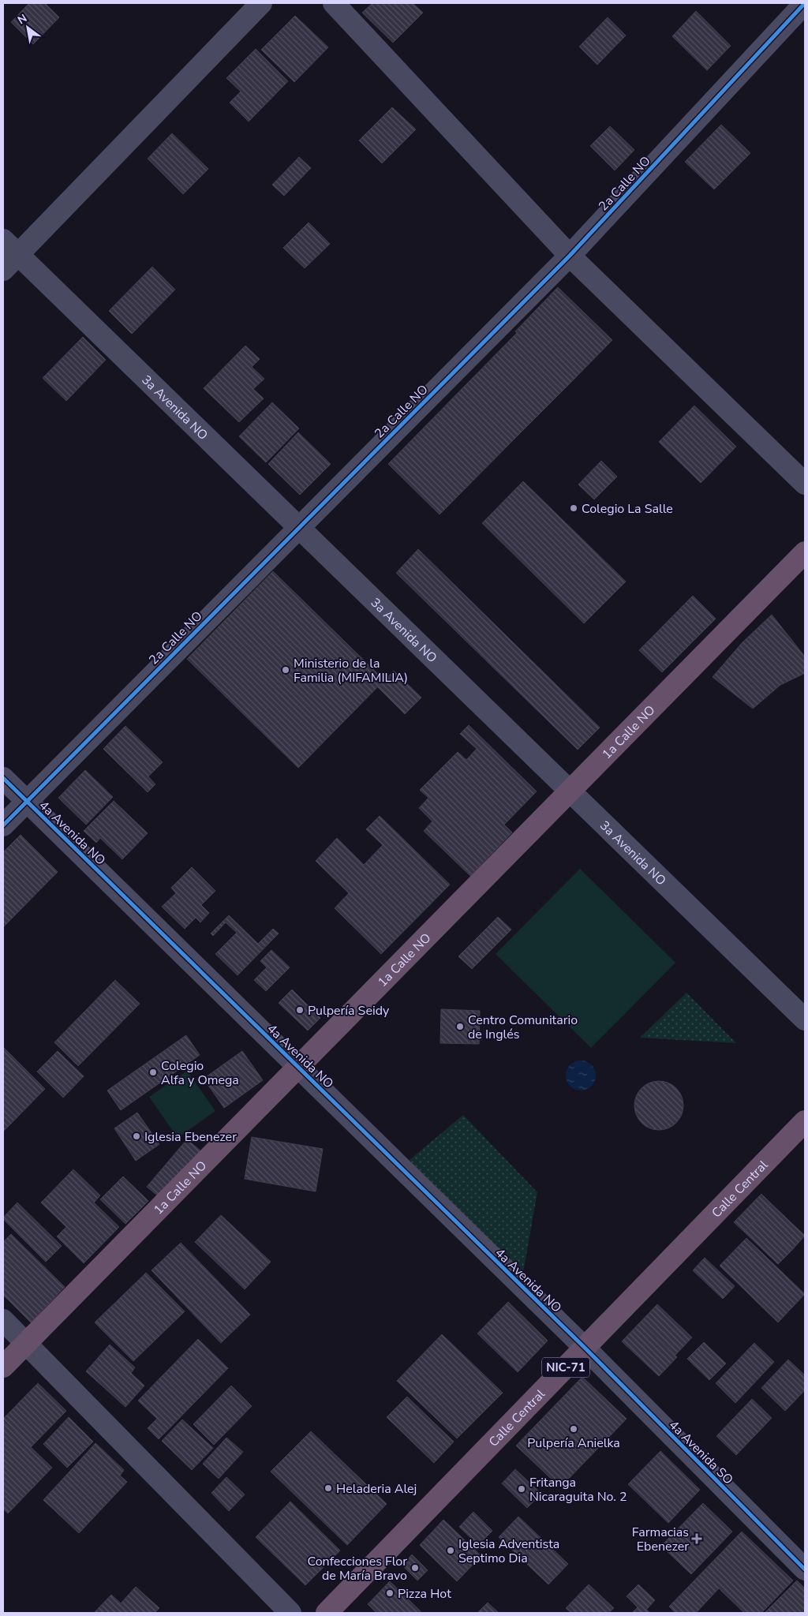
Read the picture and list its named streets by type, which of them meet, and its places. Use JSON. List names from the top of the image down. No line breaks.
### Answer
{"streets":{"highway":["1a Calle NO","Calle Central","NIC-71"],"street":["2a Calle NO","3a Avenida NO","4a Avenida NO","4a Avenida SO"]},"crossings":[["2a Calle NO","3a Avenida NO"],["2a Calle NO","4a Avenida NO"],["3a Avenida NO","1a Calle NO"],["1a Calle NO","4a Avenida NO"],["4a Avenida NO","Calle Central"],["4a Avenida NO","4a Avenida SO"],["Calle Central","4a Avenida SO"]],"places":{"other":["Colegio La Salle","Ministerio de la Familia (MIFAMILIA)","Pulpería Seidy","Centro Comunitario de Inglés","Colegio Alfa y Omega","Iglesia Ebenezer","Pulpería Anielka","Heladeria Alej","Fritanga Nicaraguita No. 2","Iglesia Adventista Septimo Dia","Confecciones Flor de María Bravo","Pizza Hot"],"health":["Farmacias Ebenezer"]},"north":"top left"}
